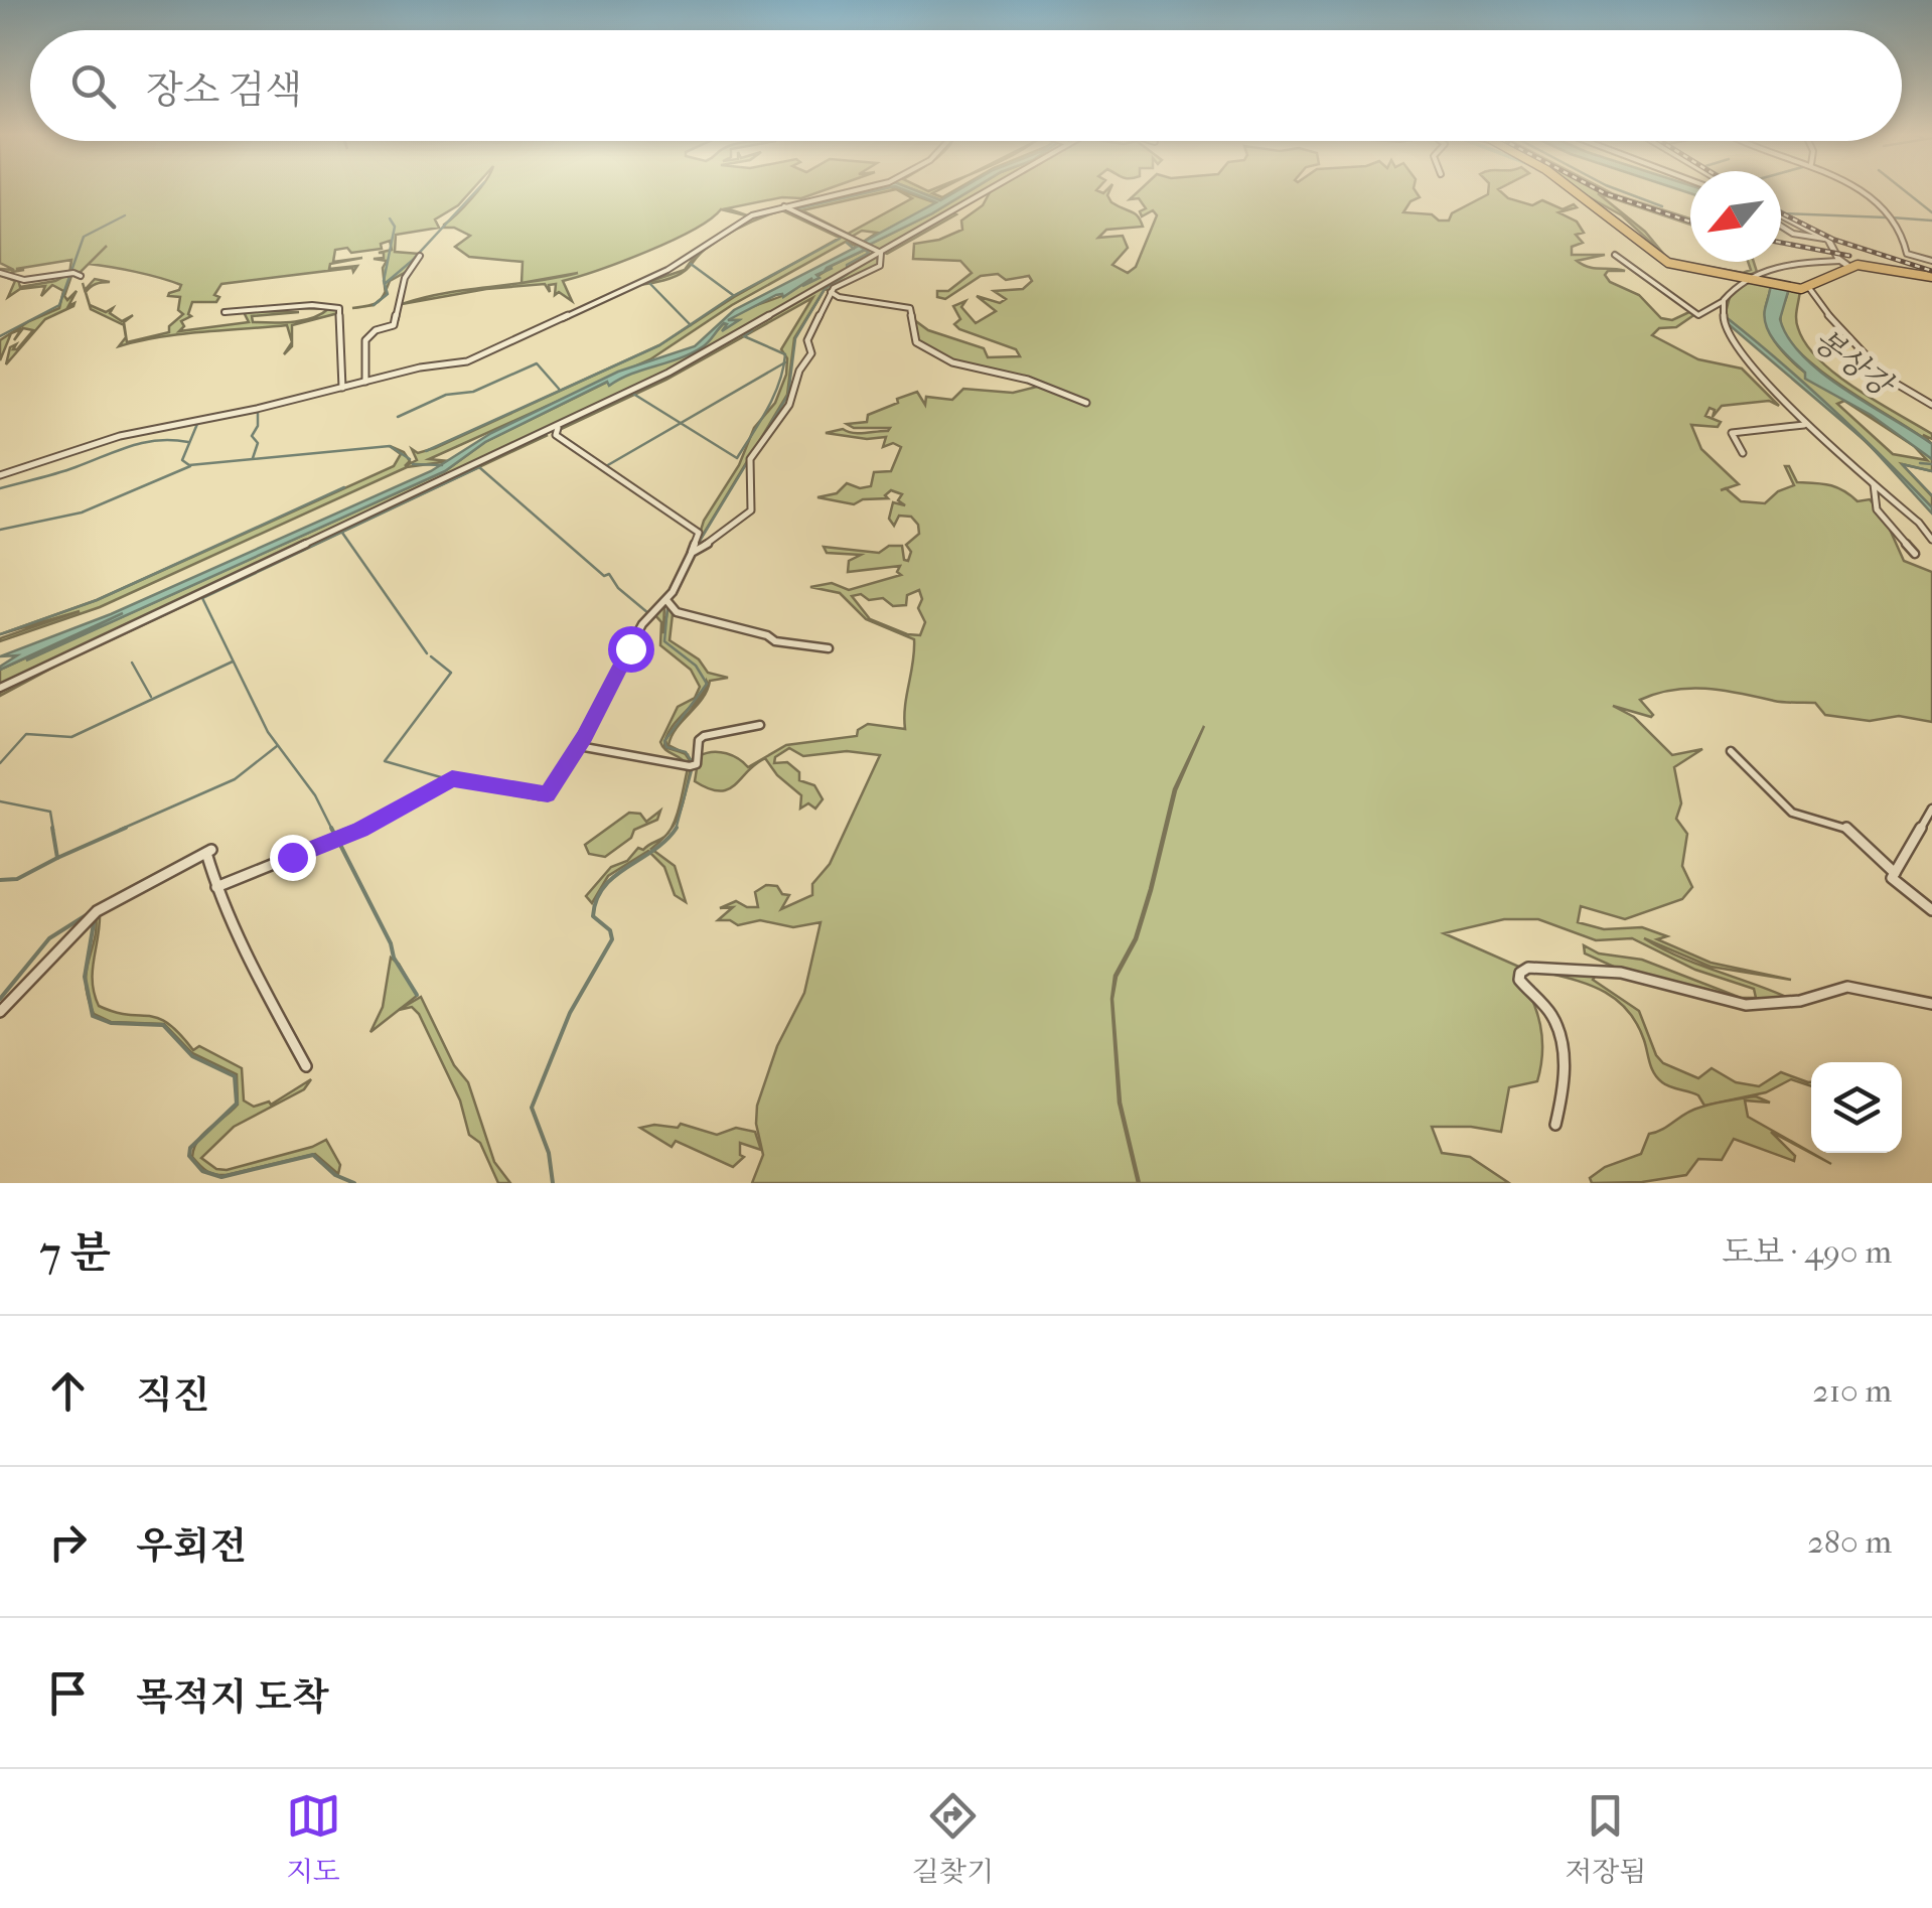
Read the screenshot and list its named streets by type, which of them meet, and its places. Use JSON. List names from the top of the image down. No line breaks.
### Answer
{"water":["봉상강"],"north":"bottom left","page":{"search":"장소 검색","heading":["7 분","도보 · 490 m"],"list":[["직진","210 m"],["우회전","280 m"],"목적지 도착"],"nav":["지도","길찾기","저장됨"]}}
